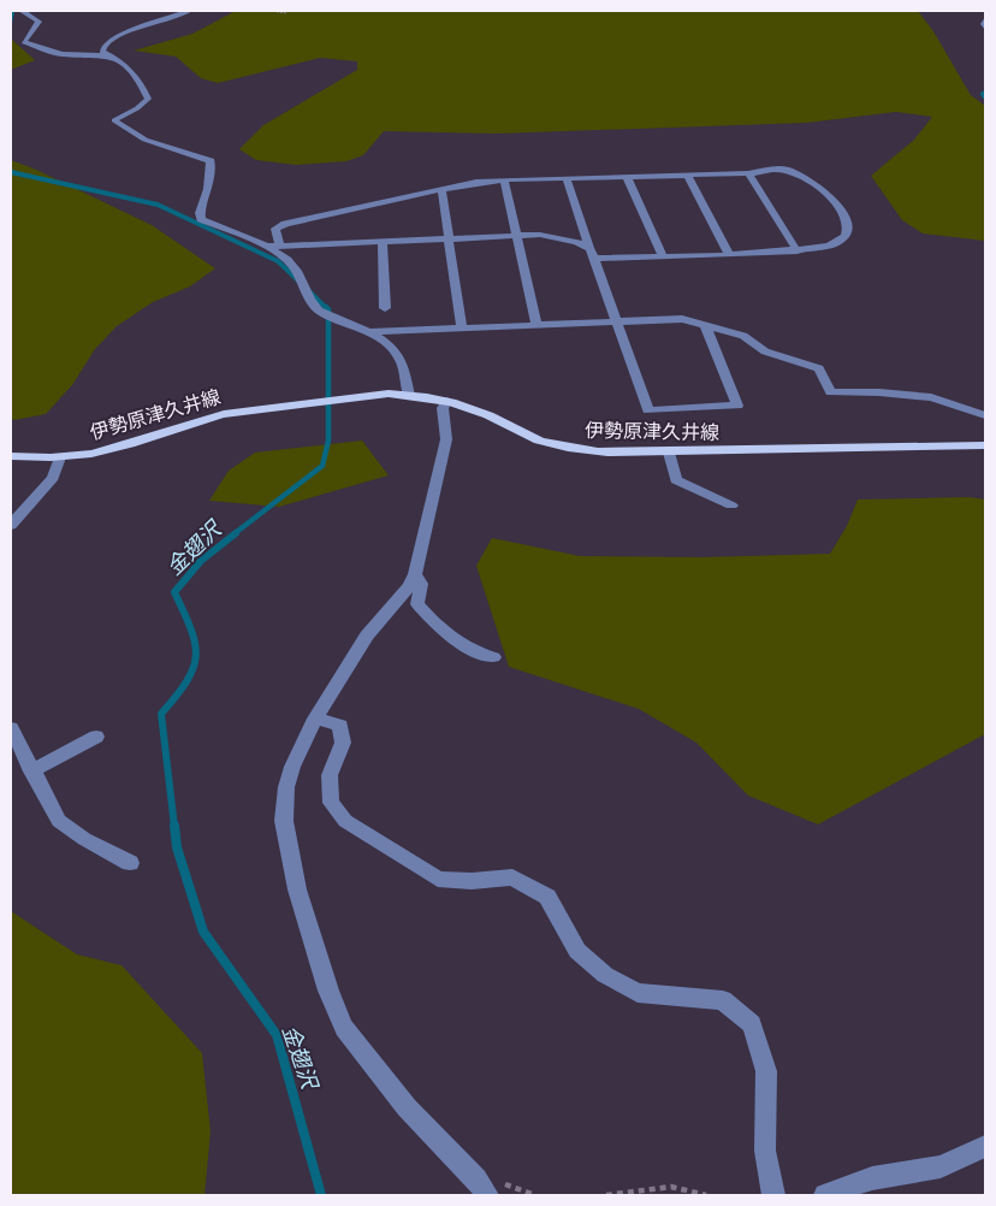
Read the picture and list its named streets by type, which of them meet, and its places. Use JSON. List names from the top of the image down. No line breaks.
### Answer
{"streets":{"main road":["伊勢原津久井線"]},"water":["金翅沢"]}
